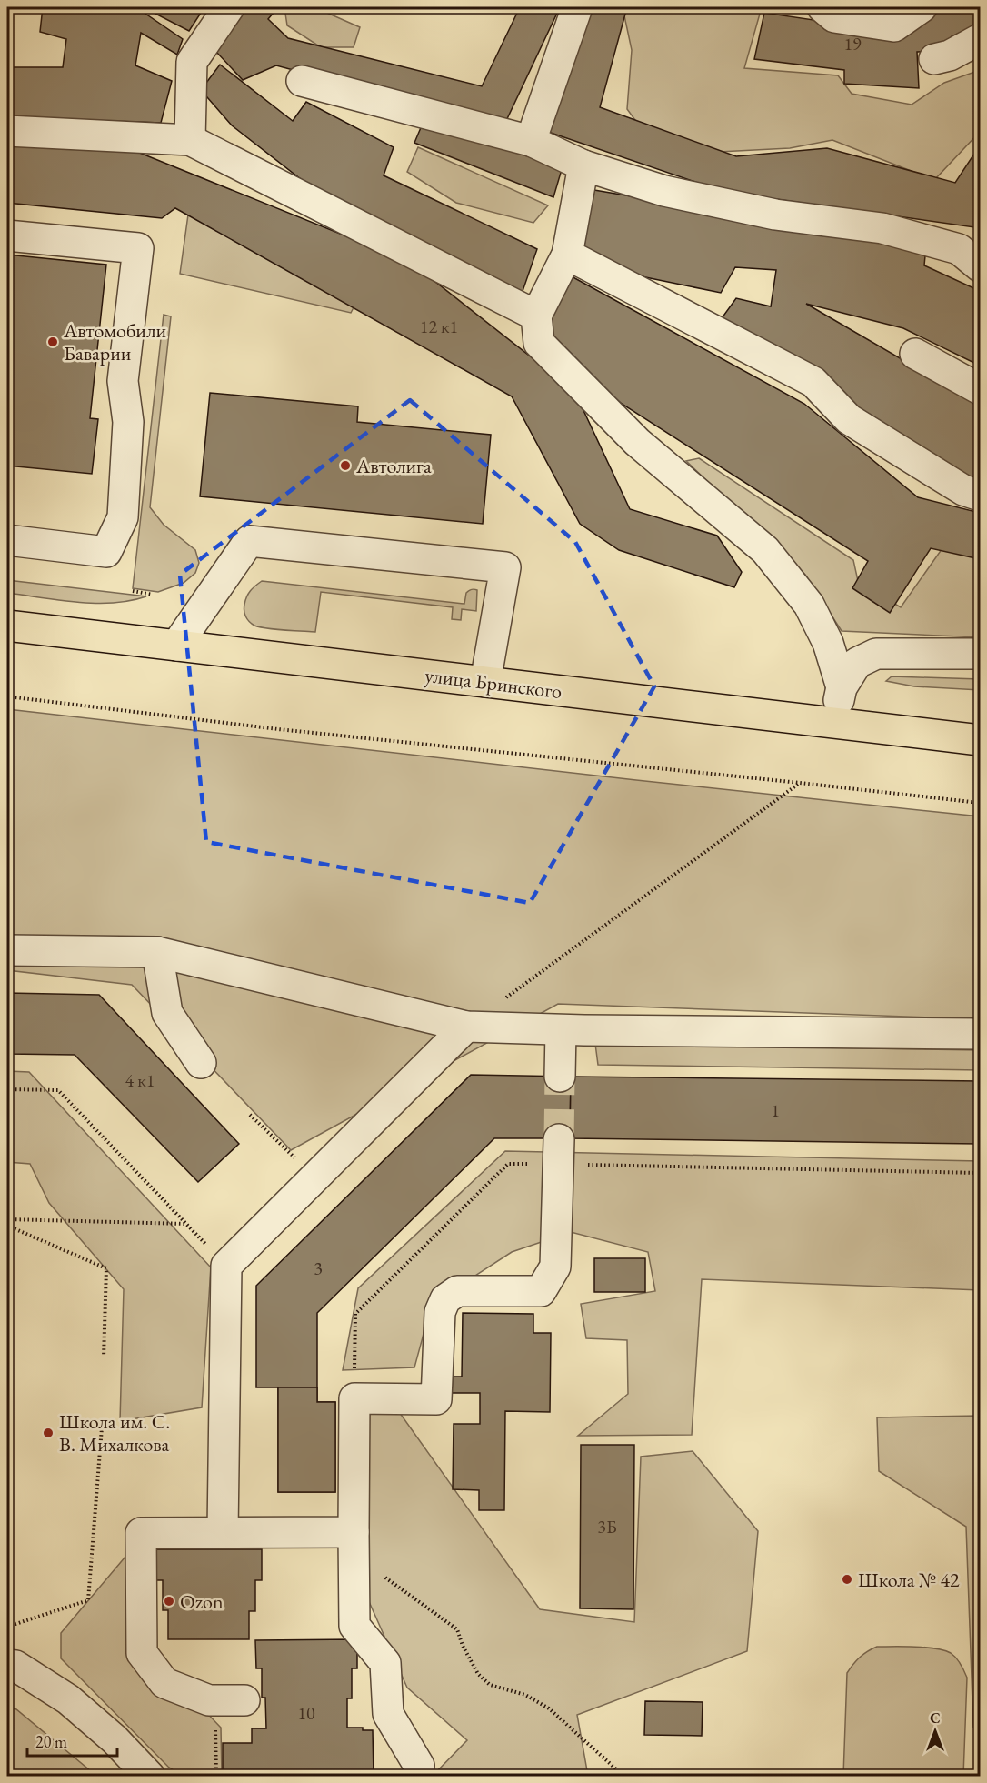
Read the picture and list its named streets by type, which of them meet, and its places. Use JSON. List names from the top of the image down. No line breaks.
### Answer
{"streets":{"main road":["улица Бринского"]},"places":["Автомобили Баварии","Автолига","Школа им. С. В. Михалкова","Школа № 42","Ozon"],"house_numbers":["19","12 к1","4 к1","1","3","3Б","10"],"scale_bar":"20 m","north":"top"}
